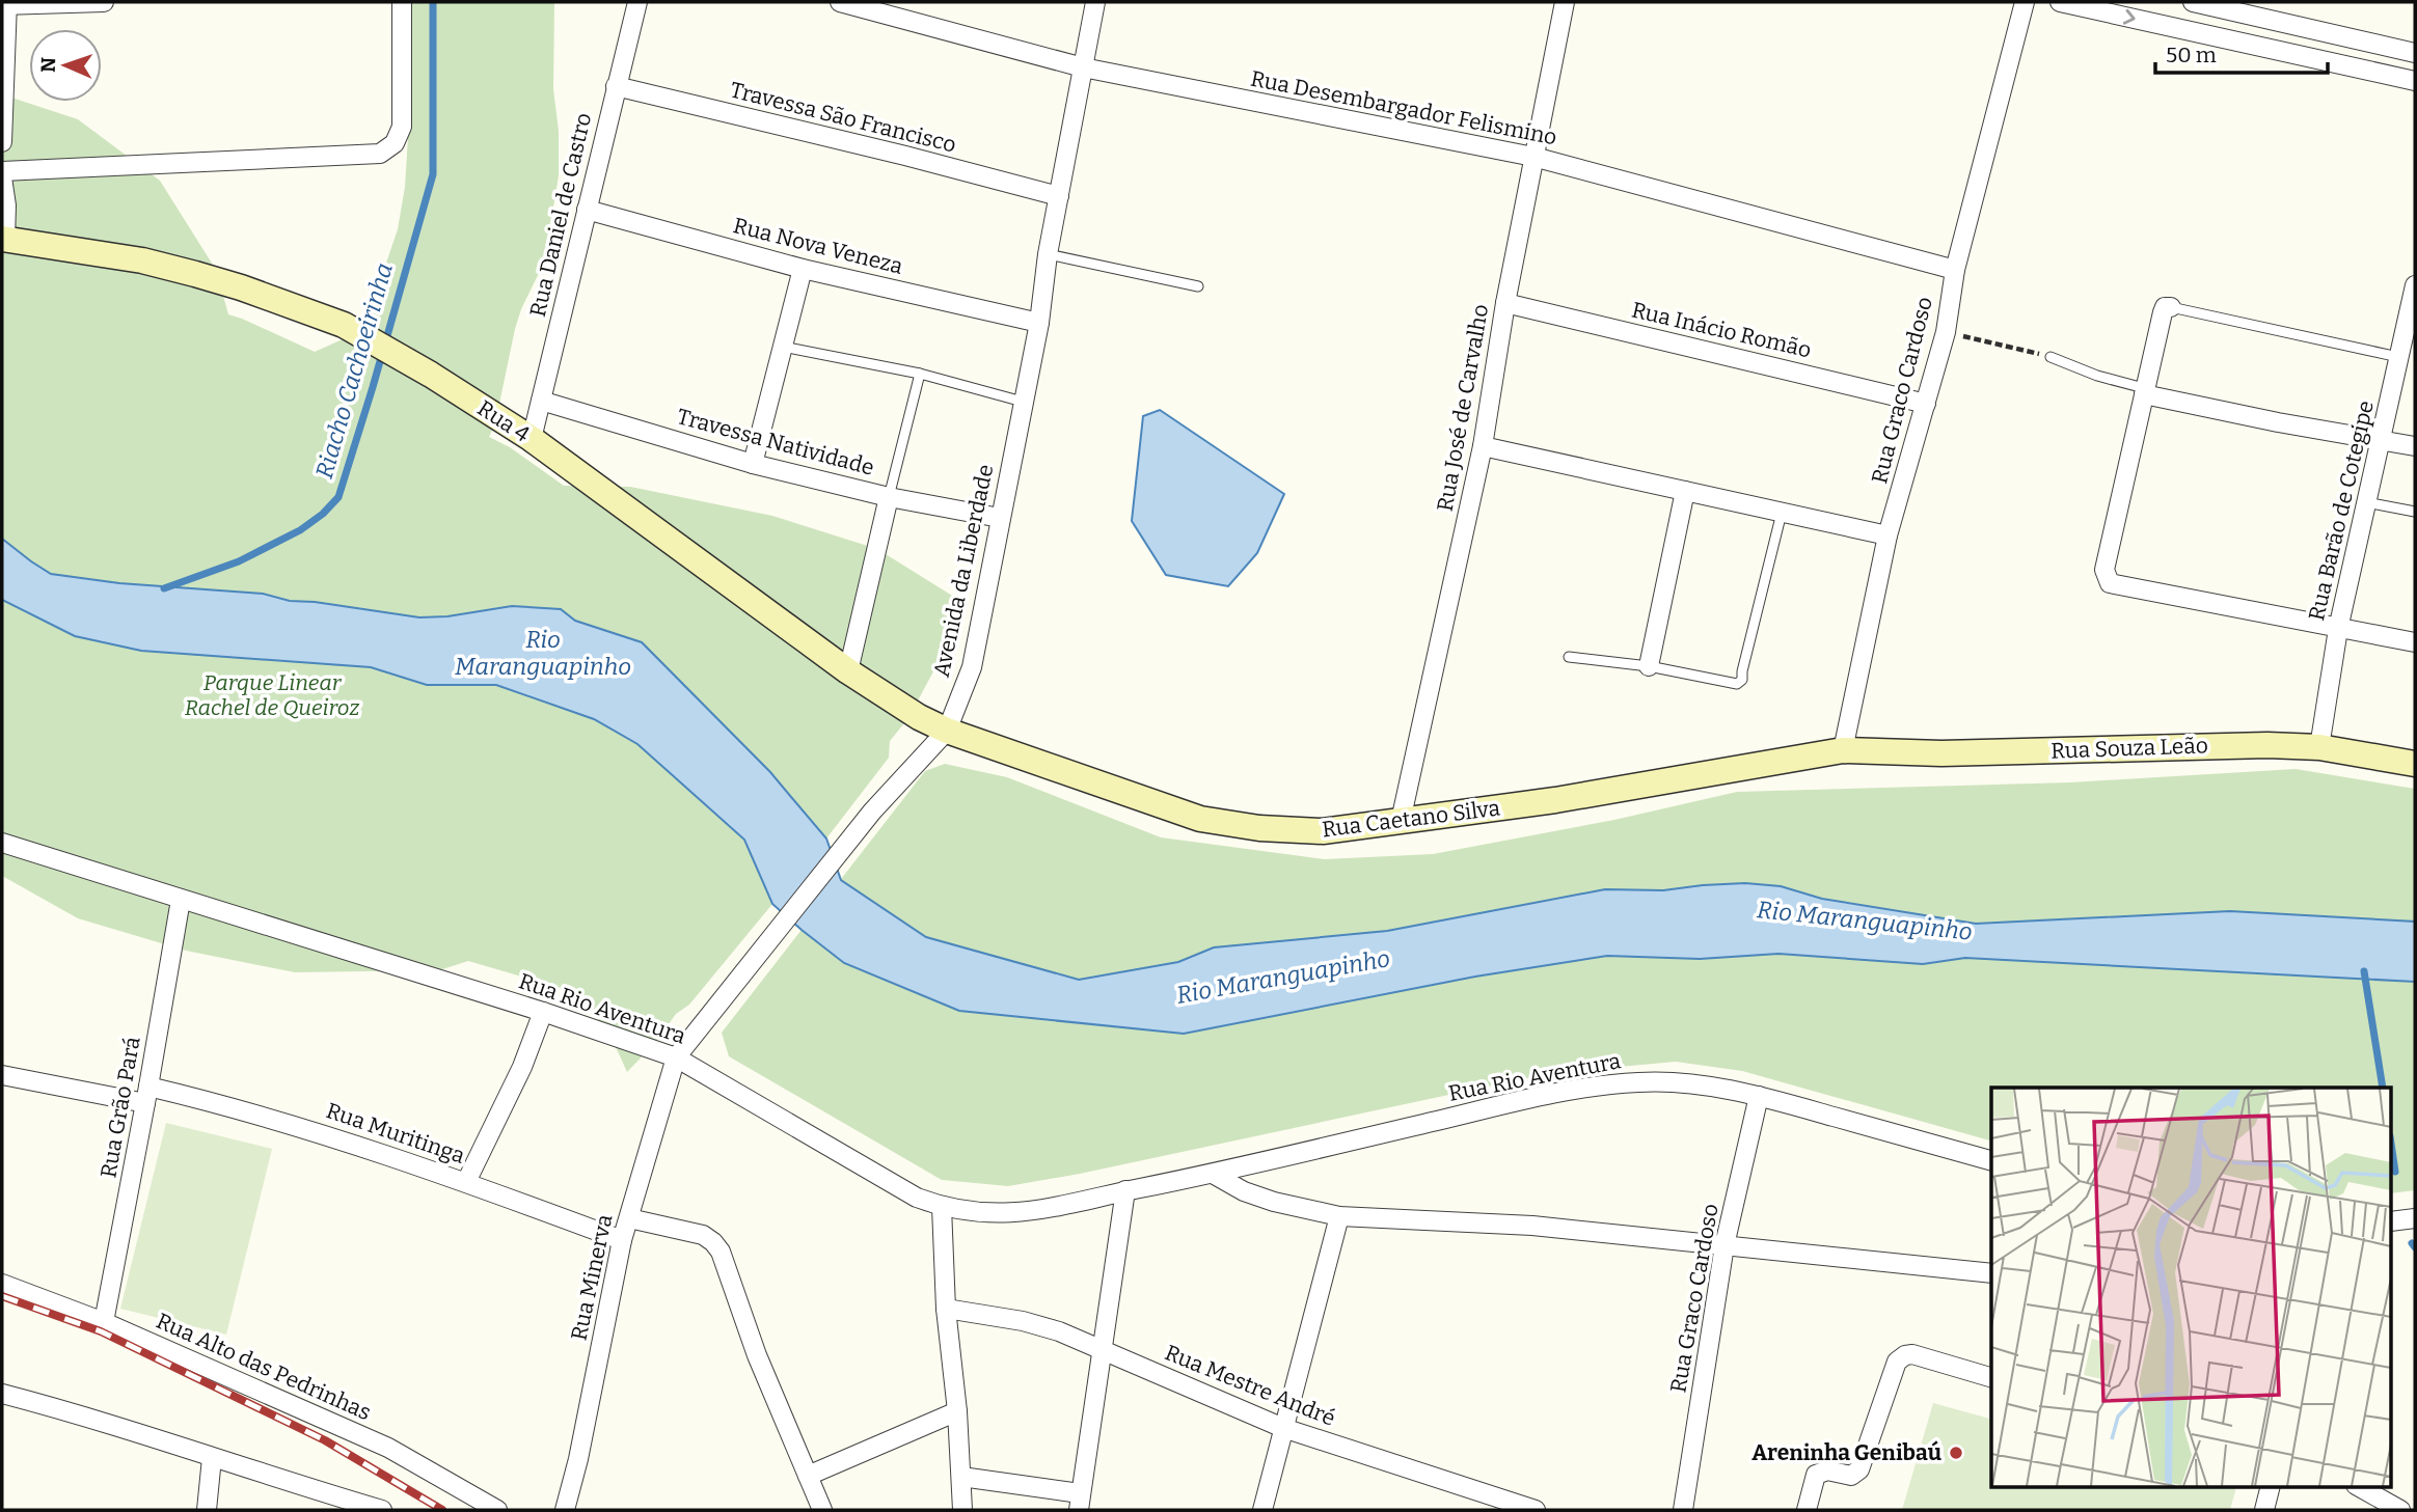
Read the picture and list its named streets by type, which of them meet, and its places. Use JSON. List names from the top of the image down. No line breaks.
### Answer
{"streets":{"main road":["Rua 4","Rua Souza Leão","Rua Caetano Silva"],"street":["Rua Desembargador Felismino","Travessa São Francisco","Rua Daniel de Castro","Rua Nova Veneza","Rua Inácio Romão","Rua Graco Cardoso","Rua José de Carvalho","Travessa Natividade","Rua Barão de Cotegipe","Avenida da Liberdade","Rua Rio Aventura","Rua Grão Pará","Rua Muritinga","Rua Minerva","Rua Alto das Pedrinhas","Rua Mestre André"]},"crossings":[["Rua Desembargador Felismino","Rua Graco Cardoso"],["Rua Desembargador Felismino","Rua José de Carvalho"],["Rua Desembargador Felismino","Avenida da Liberdade"],["Travessa São Francisco","Rua Daniel de Castro"],["Travessa São Francisco","Avenida da Liberdade"],["Rua Daniel de Castro","Rua Nova Veneza"],["Rua Daniel de Castro","Rua 4"],["Rua Daniel de Castro","Travessa Natividade"],["Rua Nova Veneza","Avenida da Liberdade"],["Rua Inácio Romão","Rua Graco Cardoso"],["Rua Inácio Romão","Rua José de Carvalho"],["Rua Graco Cardoso","Rua Souza Leão"],["Rua Graco Cardoso","Rua Caetano Silva"],["Rua Graco Cardoso","Rua Rio Aventura"],["Rua José de Carvalho","Rua Caetano Silva"],["Rua 4","Avenida da Liberdade"],["Rua 4","Rua Caetano Silva"],["Travessa Natividade","Avenida da Liberdade"],["Rua Barão de Cotegipe","Rua Souza Leão"],["Avenida da Liberdade","Rua Caetano Silva"],["Avenida da Liberdade","Rua Rio Aventura"],["Avenida da Liberdade","Rua Minerva"],["Rua Souza Leão","Rua Caetano Silva"],["Rua Rio Aventura","Rua Grão Pará"],["Rua Rio Aventura","Rua Minerva"],["Rua Grão Pará","Rua Muritinga"],["Rua Grão Pará","Rua Alto das Pedrinhas"],["Rua Muritinga","Rua Minerva"]],"water":["Riacho Cachoeirinha","Rio Maranguapinho"],"parks":["Parque Linear Rachel de Queiroz"],"places":["Areninha Genibaú"],"scale_bar":"50 m","north":"left"}
